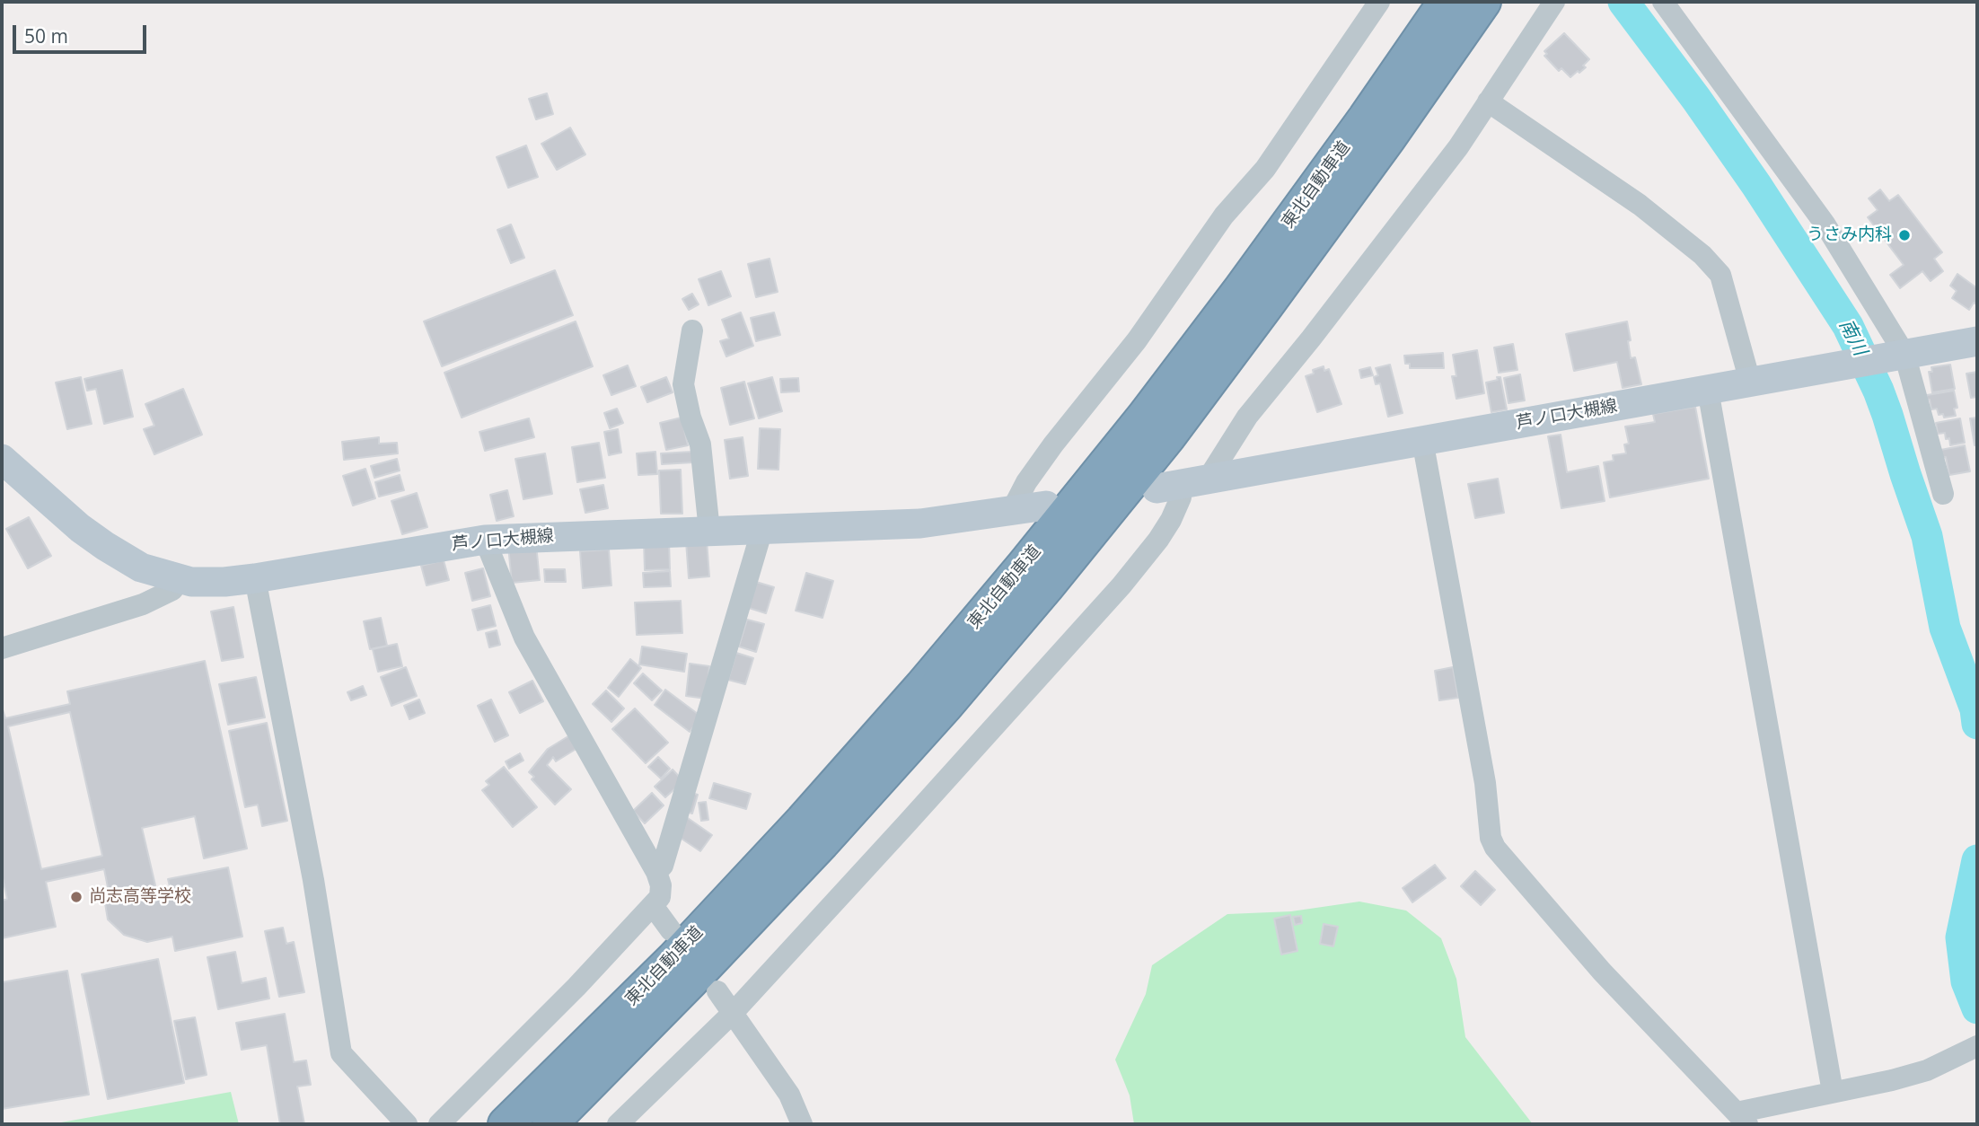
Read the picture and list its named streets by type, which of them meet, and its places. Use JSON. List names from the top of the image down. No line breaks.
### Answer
{"streets":{"highway":["東北自動車道"],"main road":["芦ノ口大槻線"]},"water":["南川"],"places":["うさみ内科","尚志高等学校"],"scale_bar":"50 m"}
